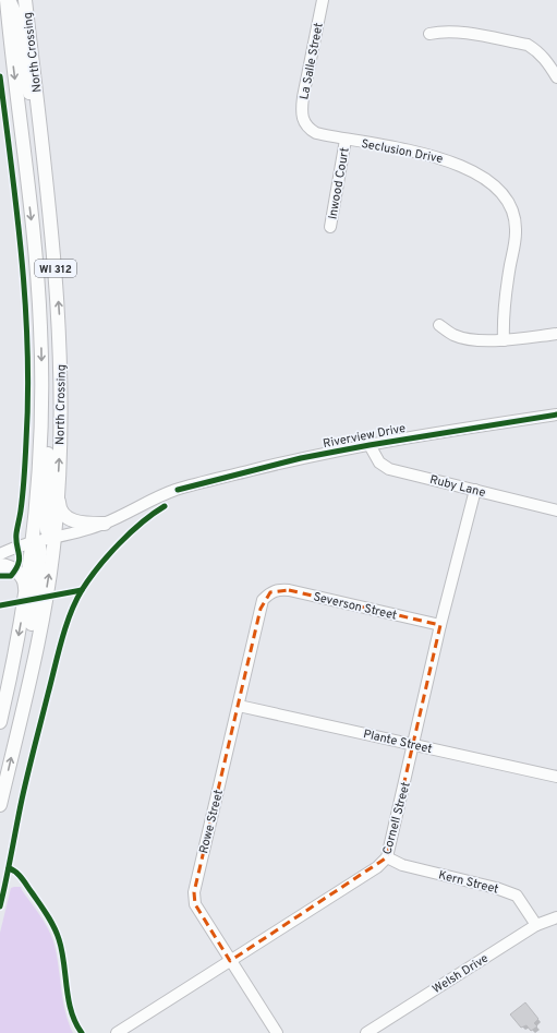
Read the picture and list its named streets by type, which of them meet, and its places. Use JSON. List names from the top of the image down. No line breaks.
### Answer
{"streets":{"main road":["North Crossing","WI 312"],"street":["La Salle Street","Seclusion Drive","Inwood Court","Riverview Drive","Ruby Lane","Severson Street","Plante Street","Cornell Street","Rowe Street","Kern Street","Welsh Drive"]},"crossings":[["North Crossing","Riverview Drive"],["La Salle Street","Seclusion Drive"],["Seclusion Drive","Inwood Court"],["Riverview Drive","Ruby Lane"],["Ruby Lane","Cornell Street"],["Severson Street","Cornell Street"],["Severson Street","Rowe Street"],["Plante Street","Cornell Street"],["Plante Street","Rowe Street"],["Cornell Street","Rowe Street"],["Cornell Street","Kern Street"],["Kern Street","Welsh Drive"]]}
